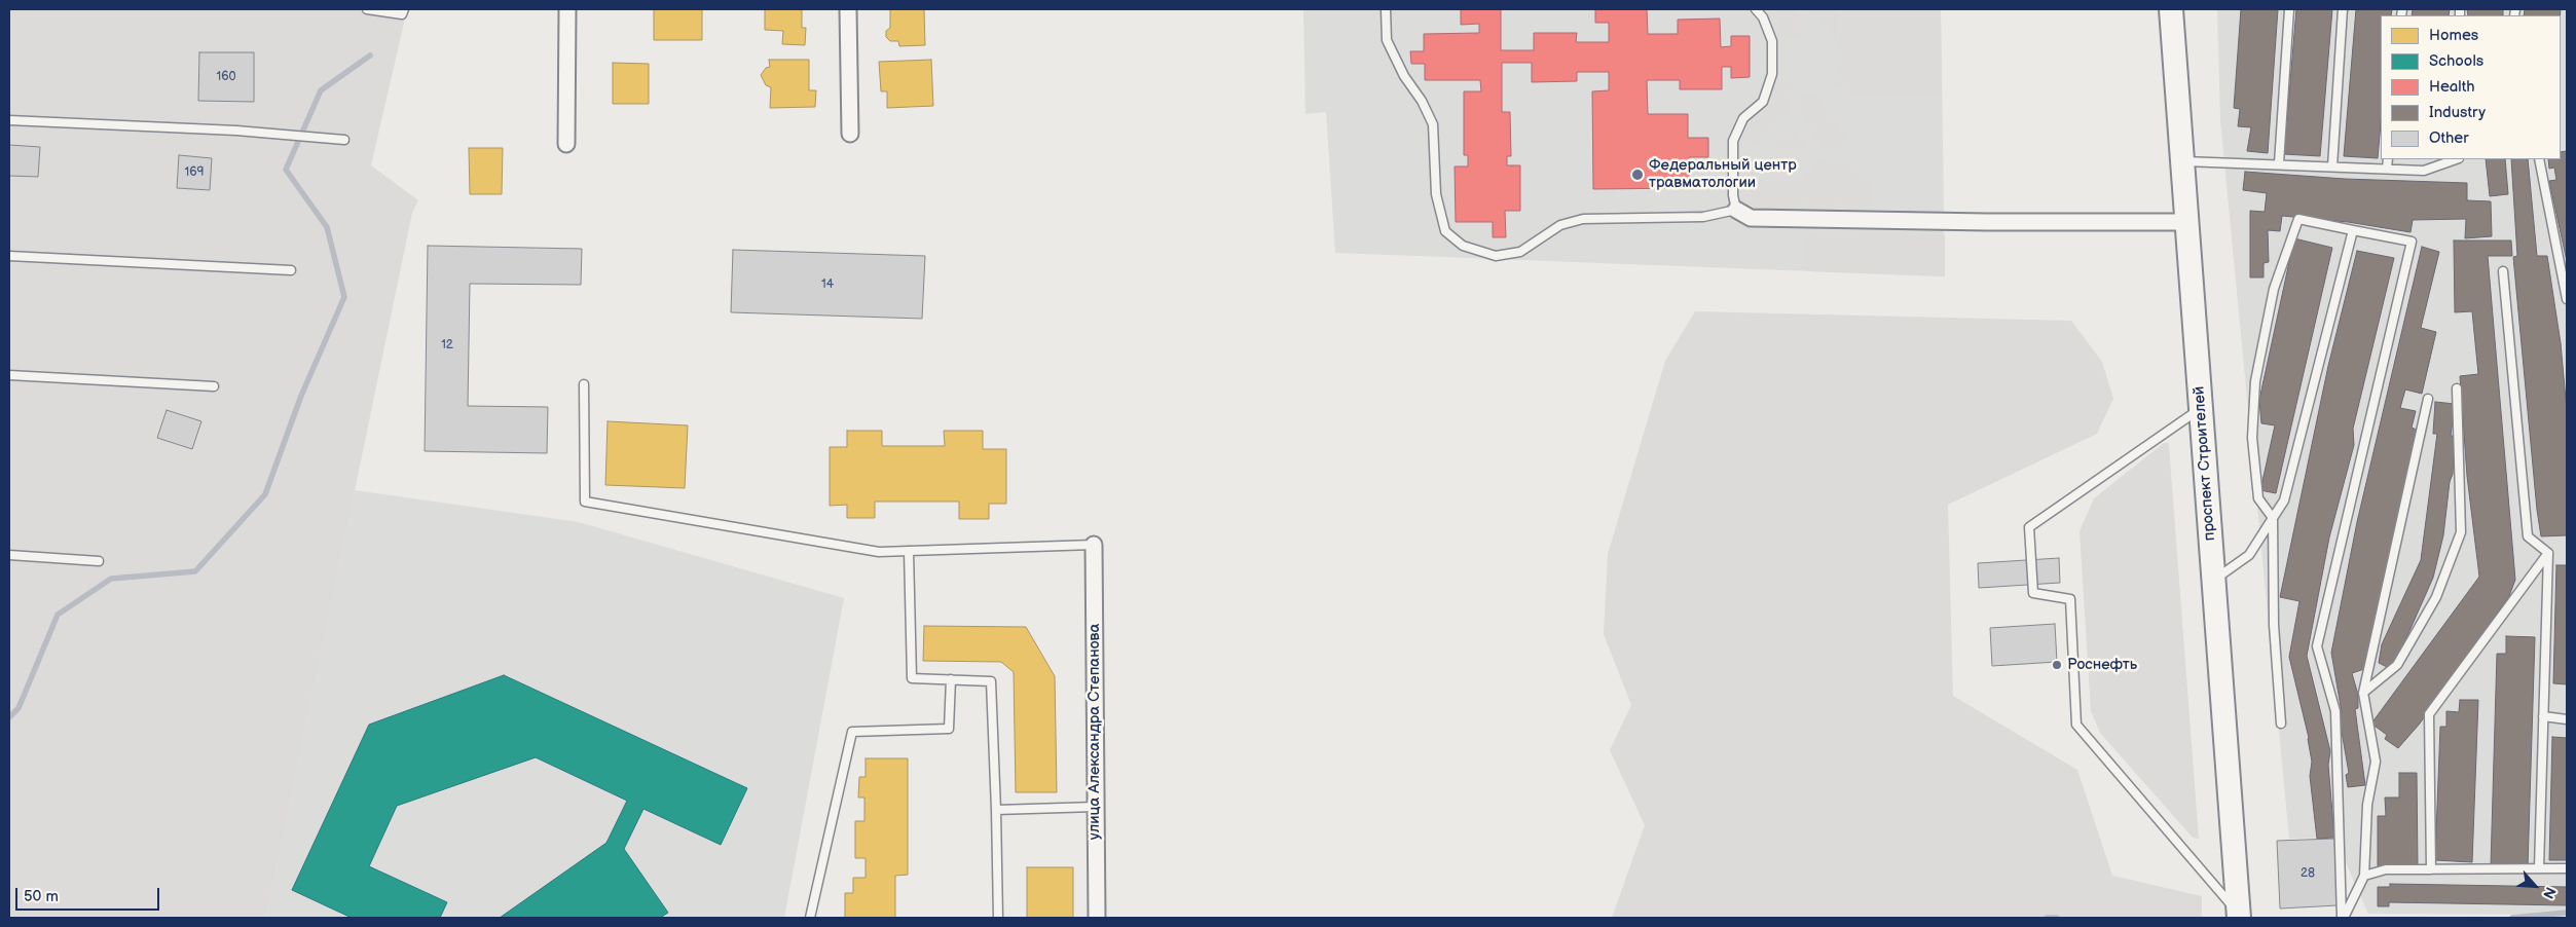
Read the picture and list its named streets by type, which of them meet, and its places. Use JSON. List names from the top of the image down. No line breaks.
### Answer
{"streets":{"main road":["проспект Строителей"],"street":["улица Александра Степанова"]},"places":["Федеральный центр травматологии","Роснефть"],"house_numbers":["160","169","14","12","28"],"legend":["Homes","Schools","Health","Industry","Other"],"scale_bar":"50 m","north":"bottom right"}
